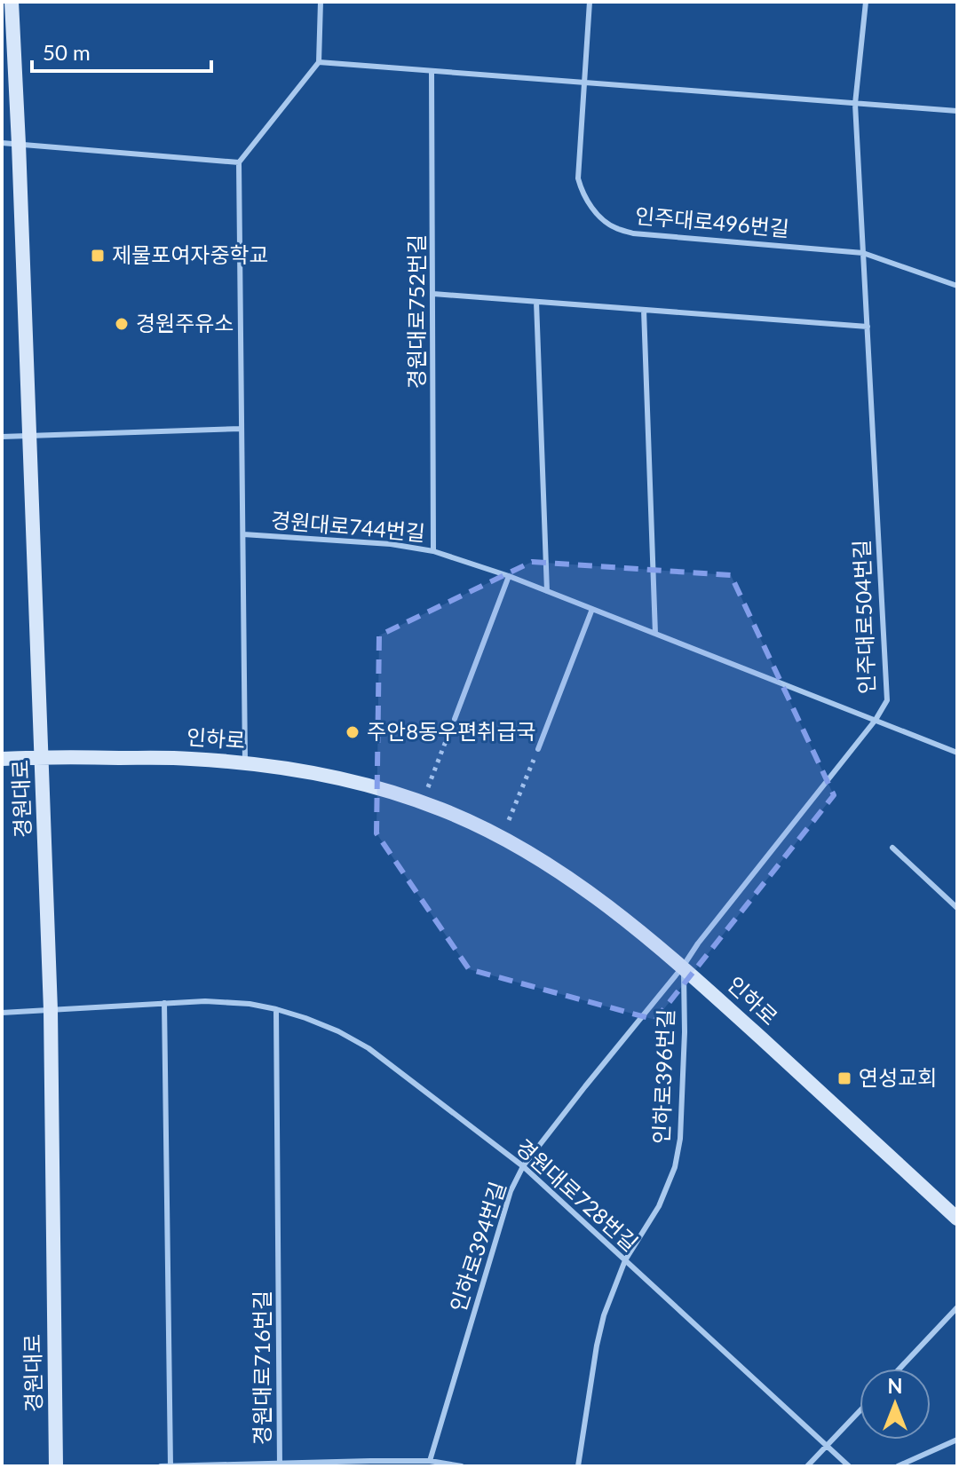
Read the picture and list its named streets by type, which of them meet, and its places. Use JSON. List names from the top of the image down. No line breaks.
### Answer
{"streets":{"main road":["인하로","경원대로"],"lane":["인주대로496번길","경원대로752번길","경원대로744번길","인주대로504번길","인하로396번길","경원대로728번길","인하로394번길","경원대로716번길"]},"crossings":[["인주대로496번길","인주대로504번길"],["경원대로752번길","경원대로744번길"],["경원대로744번길","인주대로504번길"],["인주대로504번길","인하로"],["인주대로504번길","인하로396번길"],["인주대로504번길","인하로394번길"],["인하로","경원대로"],["인하로","인하로396번길"],["인하로","인하로394번길"],["경원대로","경원대로728번길"],["인하로396번길","경원대로728번길"],["인하로396번길","인하로394번길"],["경원대로728번길","인하로394번길"],["경원대로728번길","경원대로716번길"],["인하로394번길","경원대로716번길"]],"places":{"transit":["제물포여자중학교","연성교회"],"other":["경원주유소","주안8동우편취급국"]},"scale_bar":"50 m","north":"top"}
